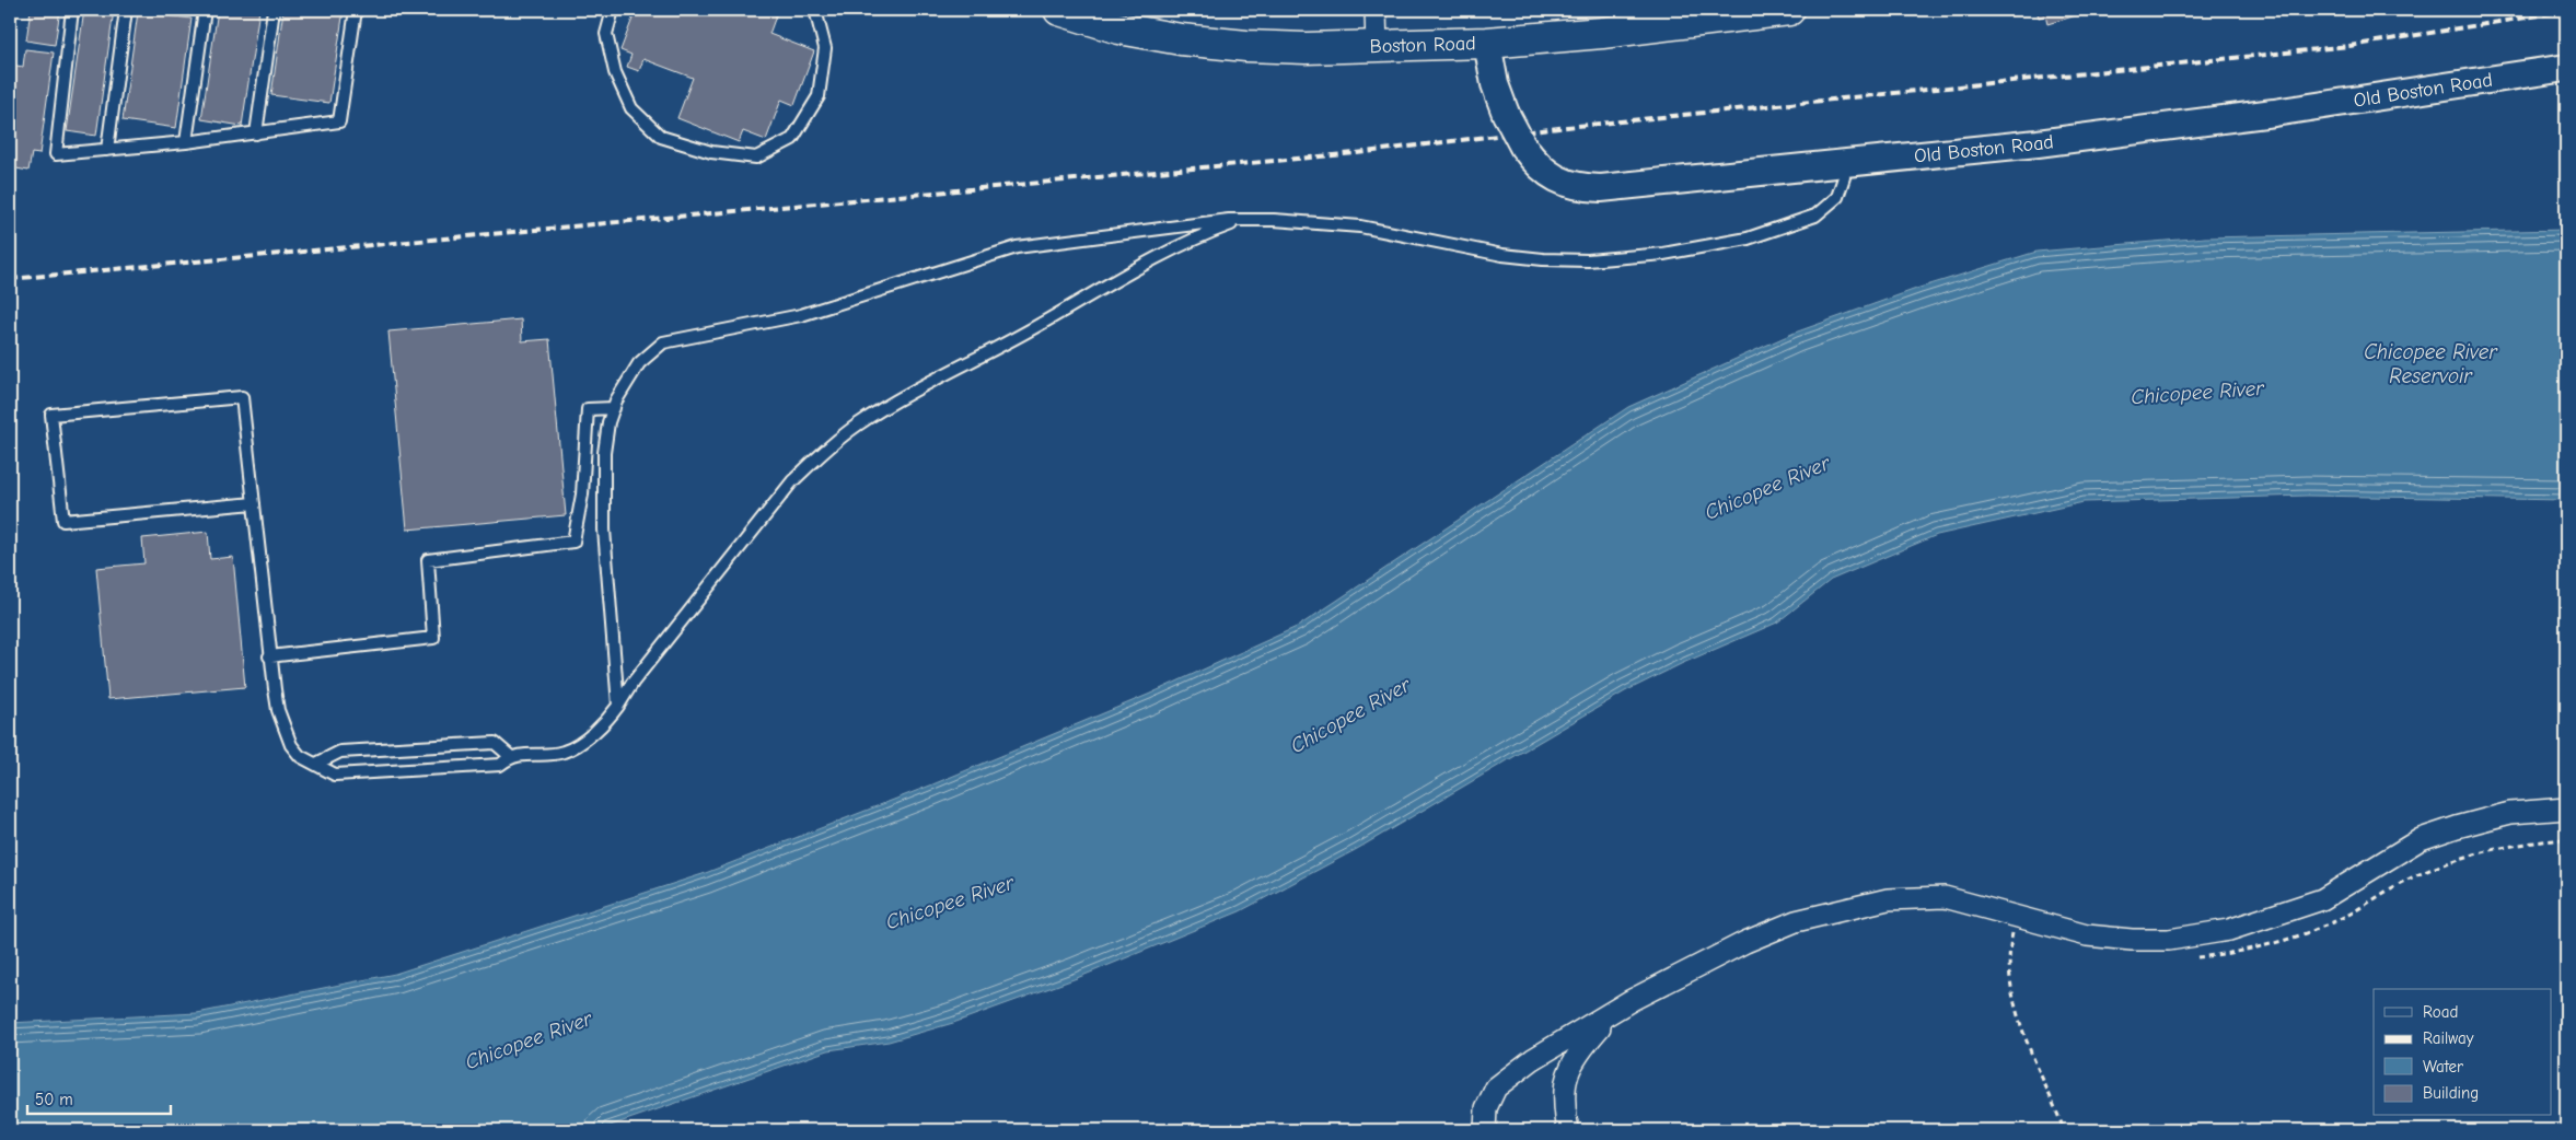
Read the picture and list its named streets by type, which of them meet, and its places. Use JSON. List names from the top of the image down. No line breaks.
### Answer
{"streets":{"main road":["Boston Road"],"street":["Old Boston Road"]},"crossings":[["Boston Road","Old Boston Road"]],"water":["Chicopee River Reservoir","Chicopee River"],"legend":["Road","Railway","Water","Building"],"scale_bar":"50 m"}
